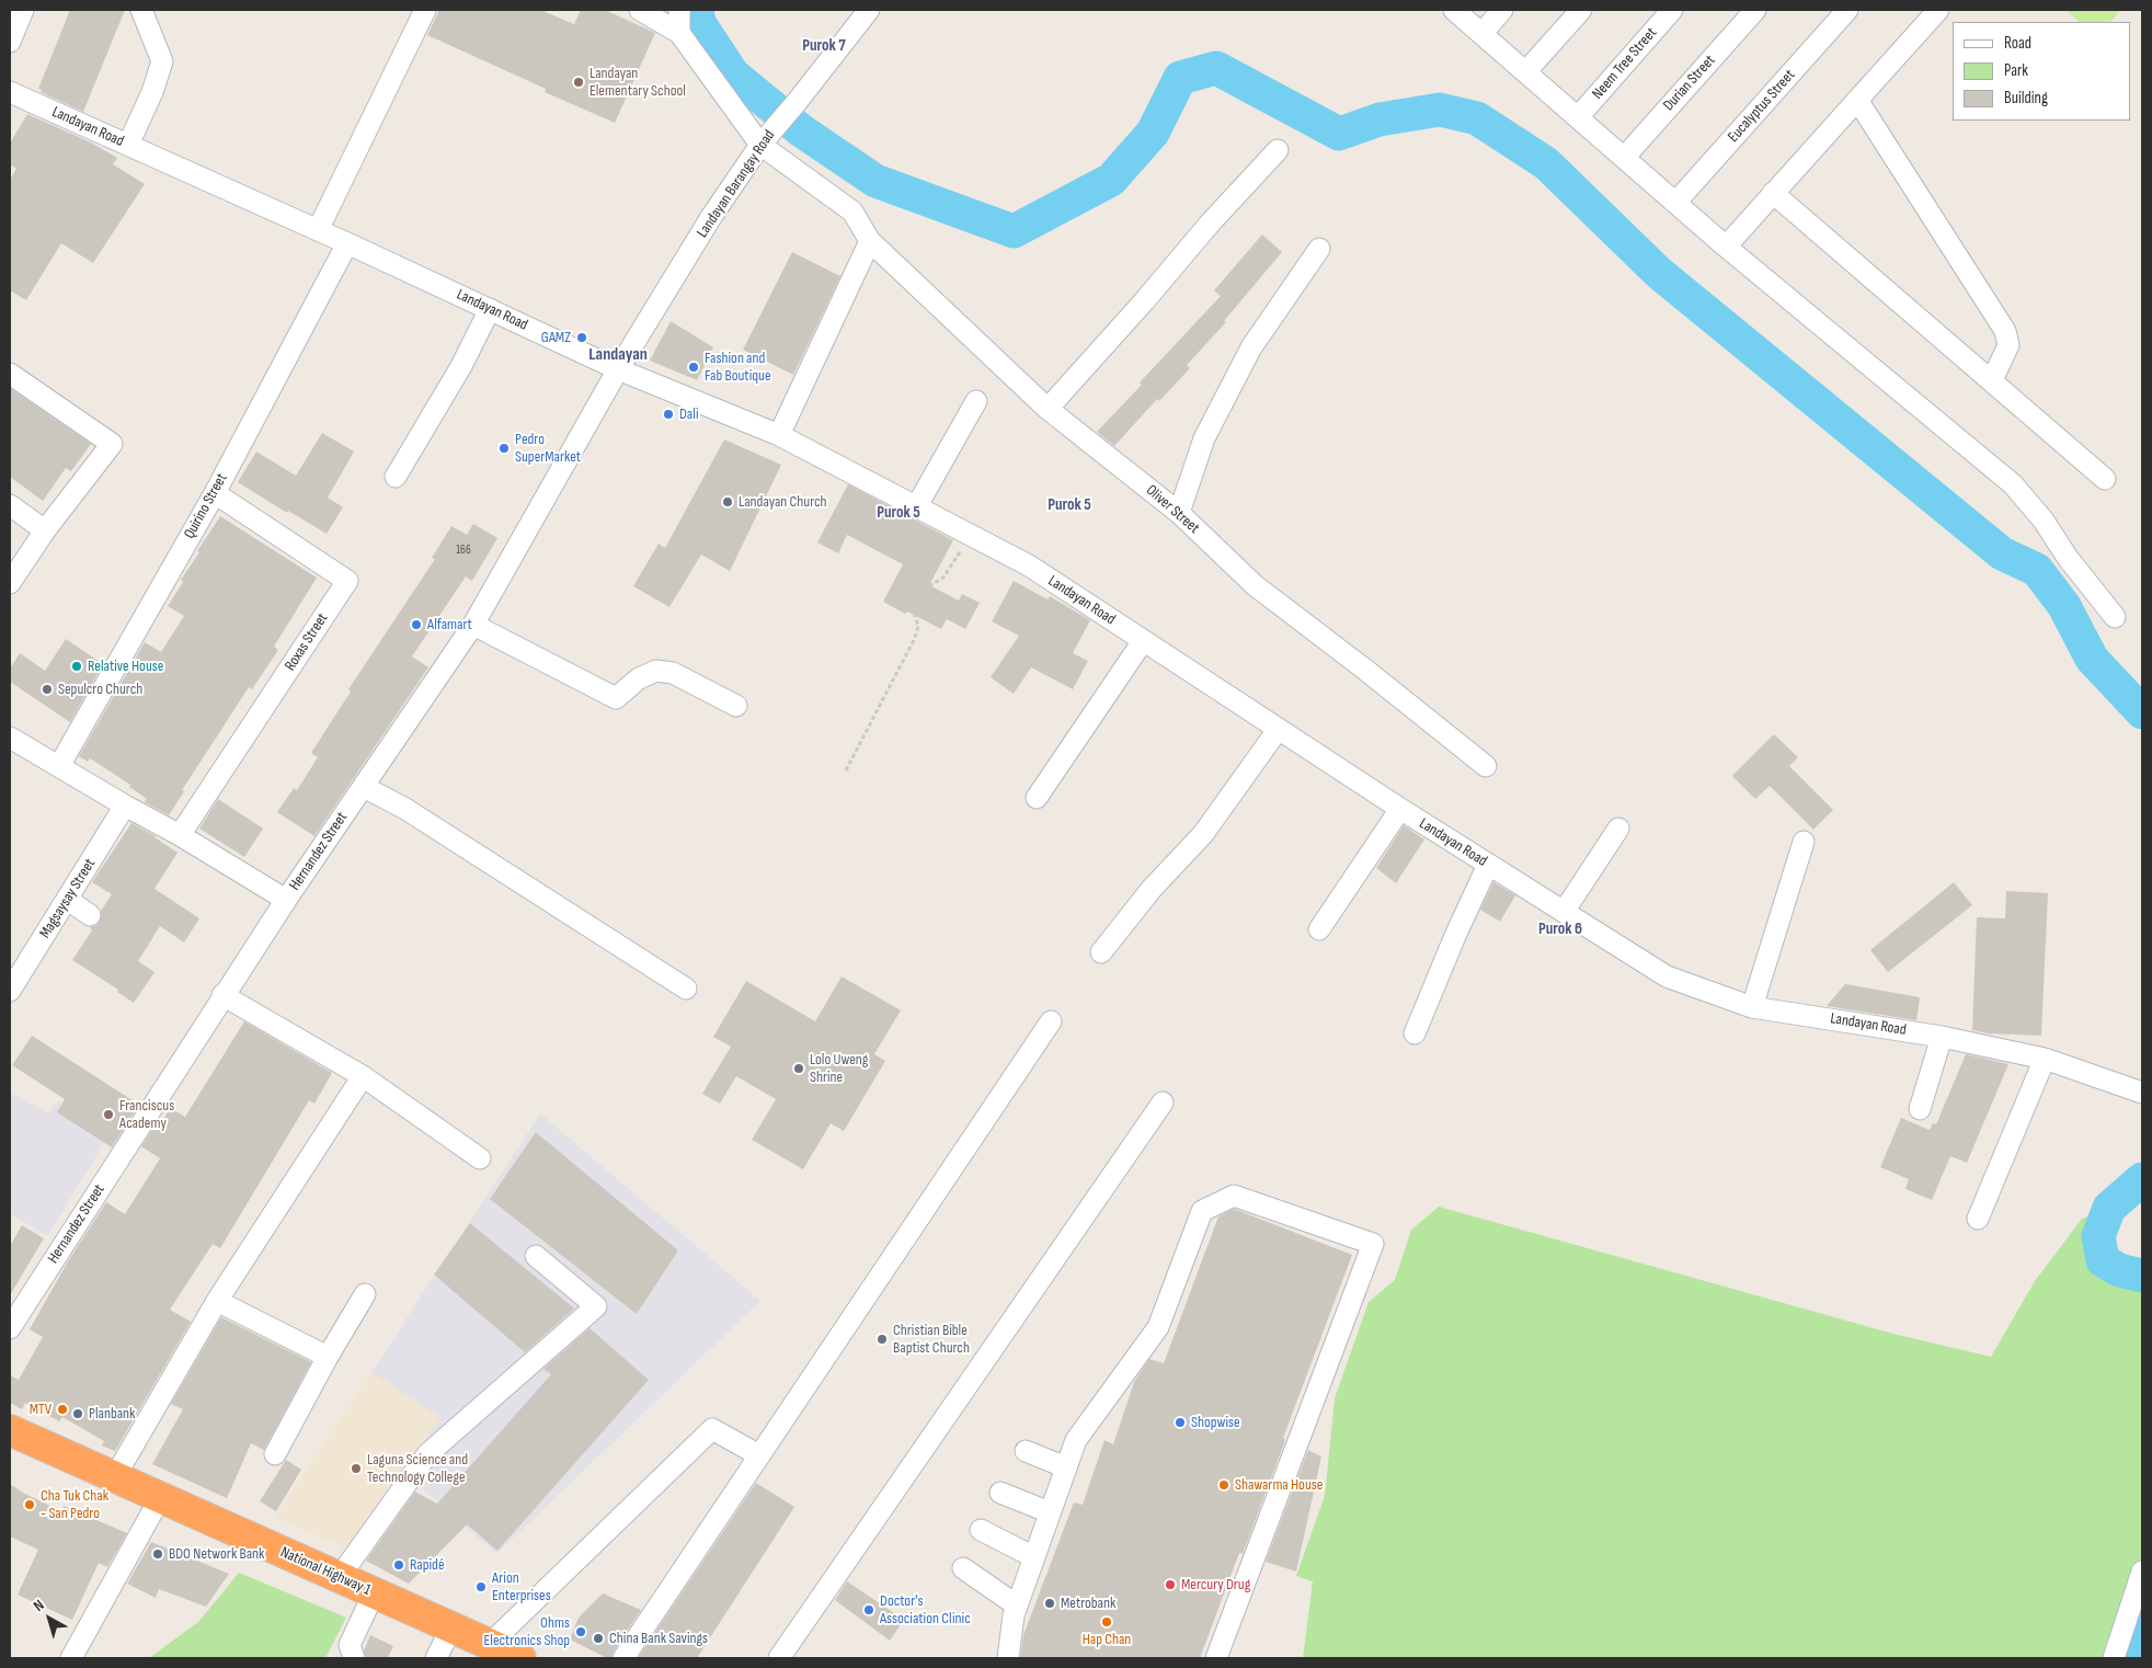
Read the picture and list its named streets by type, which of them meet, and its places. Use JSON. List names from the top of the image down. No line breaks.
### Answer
{"streets":{"highway":["National Highway 1"],"street":["Neem Tree Street","Durian Street","Eucalyptus Street","Landayan Road","Landayan Barangay Road","Quirino Street","Oliver Street","Roxas Street","Hernandez Street","Magsaysay Street"]},"crossings":[["Landayan Road","Landayan Barangay Road"],["Landayan Road","Quirino Street"],["Landayan Road","Hernandez Street"],["Landayan Barangay Road","Oliver Street"],["Landayan Barangay Road","Hernandez Street"],["Quirino Street","Roxas Street"]],"districts":["Purok 7","Landayan","Purok 5","Purok 5","Purok 6"],"places":["Landayan Elementary School","GAMZ","Fashion and Fab Boutique","Dali","Pedro SuperMarket","Landayan Church","Alfamart","Relative House","Sepulcro Church","Lolo Uweng Shrine","Franciscus Academy","Christian Bible Baptist Church","MTV","Planbank","Shopwise","Laguna Science and Technology College","Shawarma House","Cha Tuk Chak - San Pedro","BDO Network Bank","Rapidé","Mercury Drug","Arion Enterprises","Metrobank","Doctor's Association Clinic","Hap Chan","Ohms Electronics Shop","China Bank Savings"],"house_numbers":["166"],"legend":["Road","Park","Building"],"north":"top left"}
